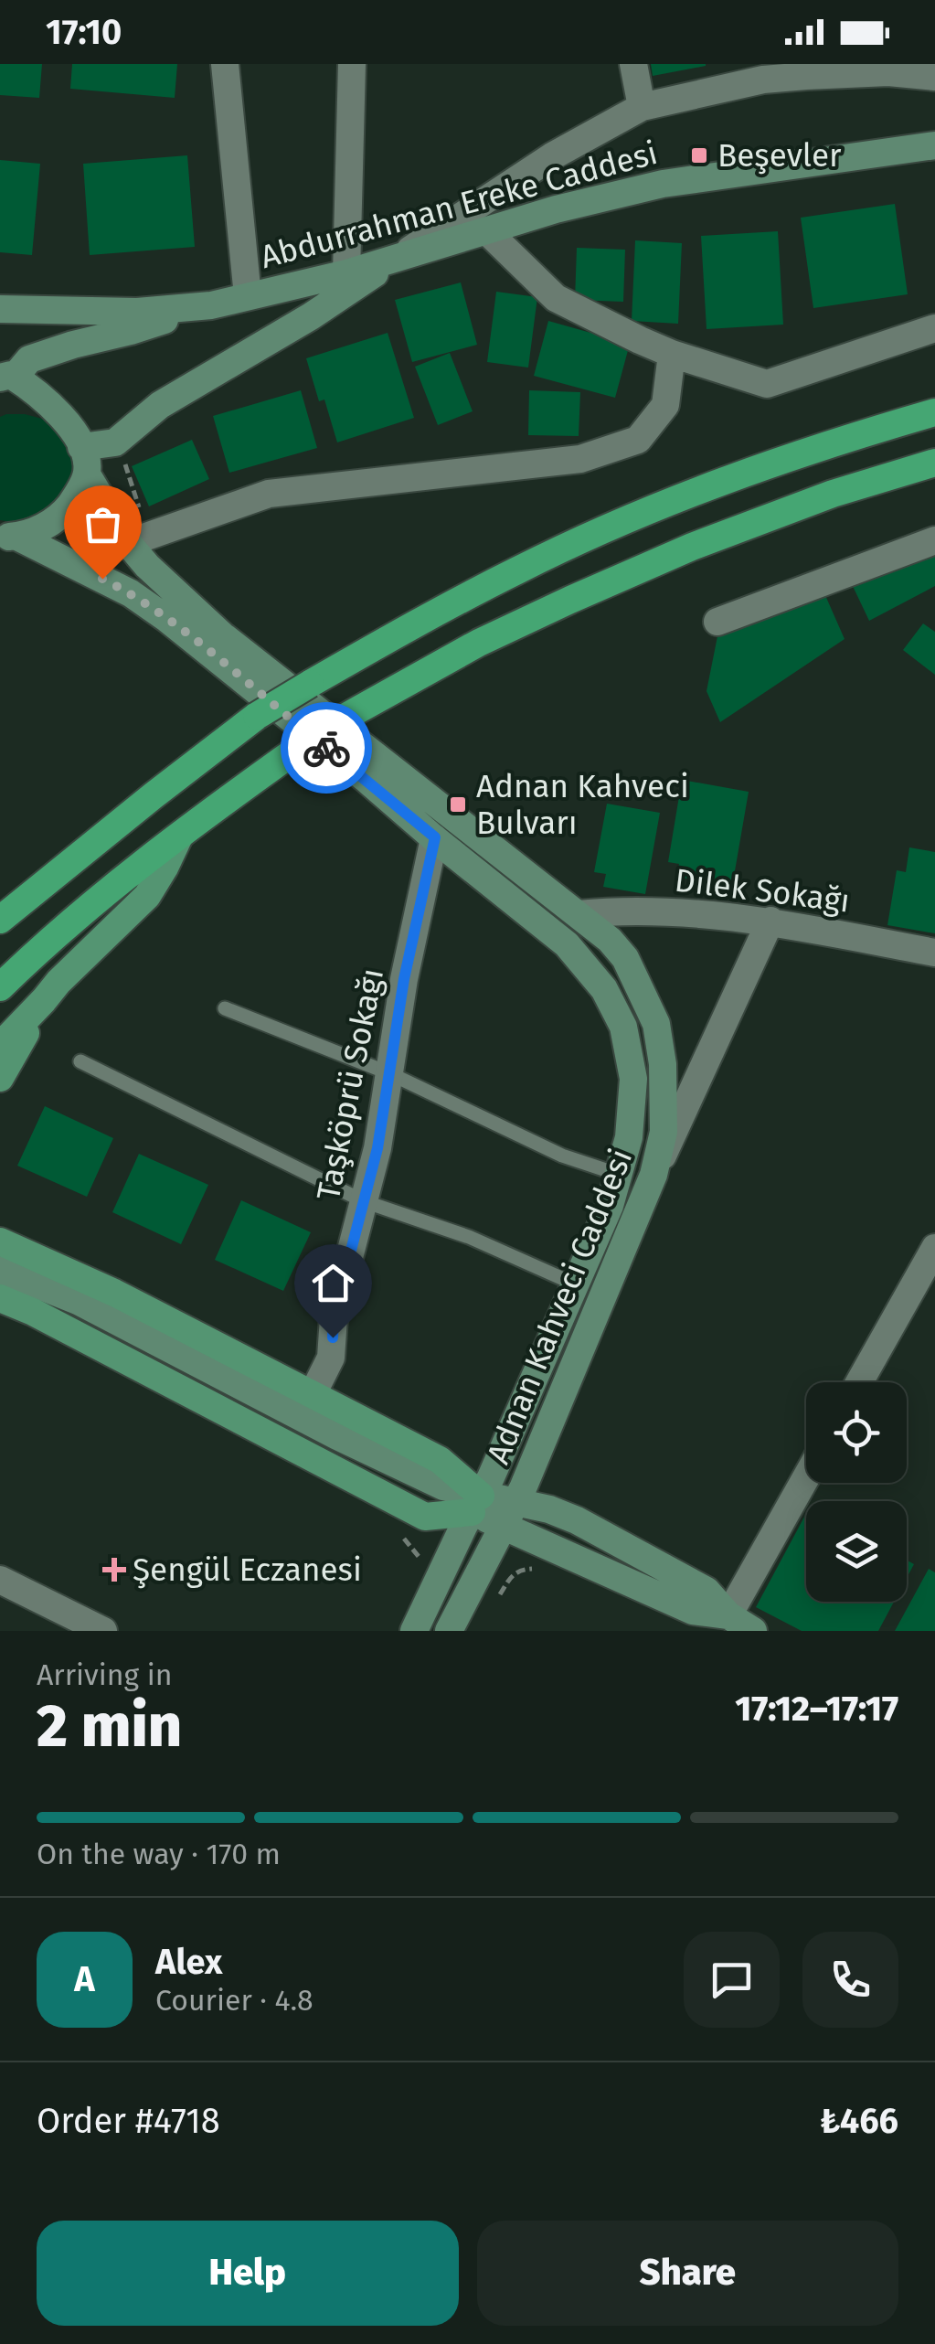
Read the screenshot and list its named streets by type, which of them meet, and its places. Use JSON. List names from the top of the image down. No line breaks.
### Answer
{"streets":{"main road":["Abdurrahman Ereke Caddesi","Adnan Kahveci Caddesi"],"street":["Dilek Sokağı","Taşköprü Sokağı"]},"crossings":[["Dilek Sokağı","Adnan Kahveci Caddesi"],["Taşköprü Sokağı","Adnan Kahveci Caddesi"]],"places":{"transit":["Beşevler","Adnan Kahveci Bulvarı"],"health":["Şengül Eczanesi"]},"page":{"status":"17:10","heading":["2 min","Arriving in","17:12–17:17"],"panel":["Alex","Courier · 4.8","Order #4718","₺466"],"bar":"On the way · 170 m","round":"A","buttons":["Help","Share"]}}
